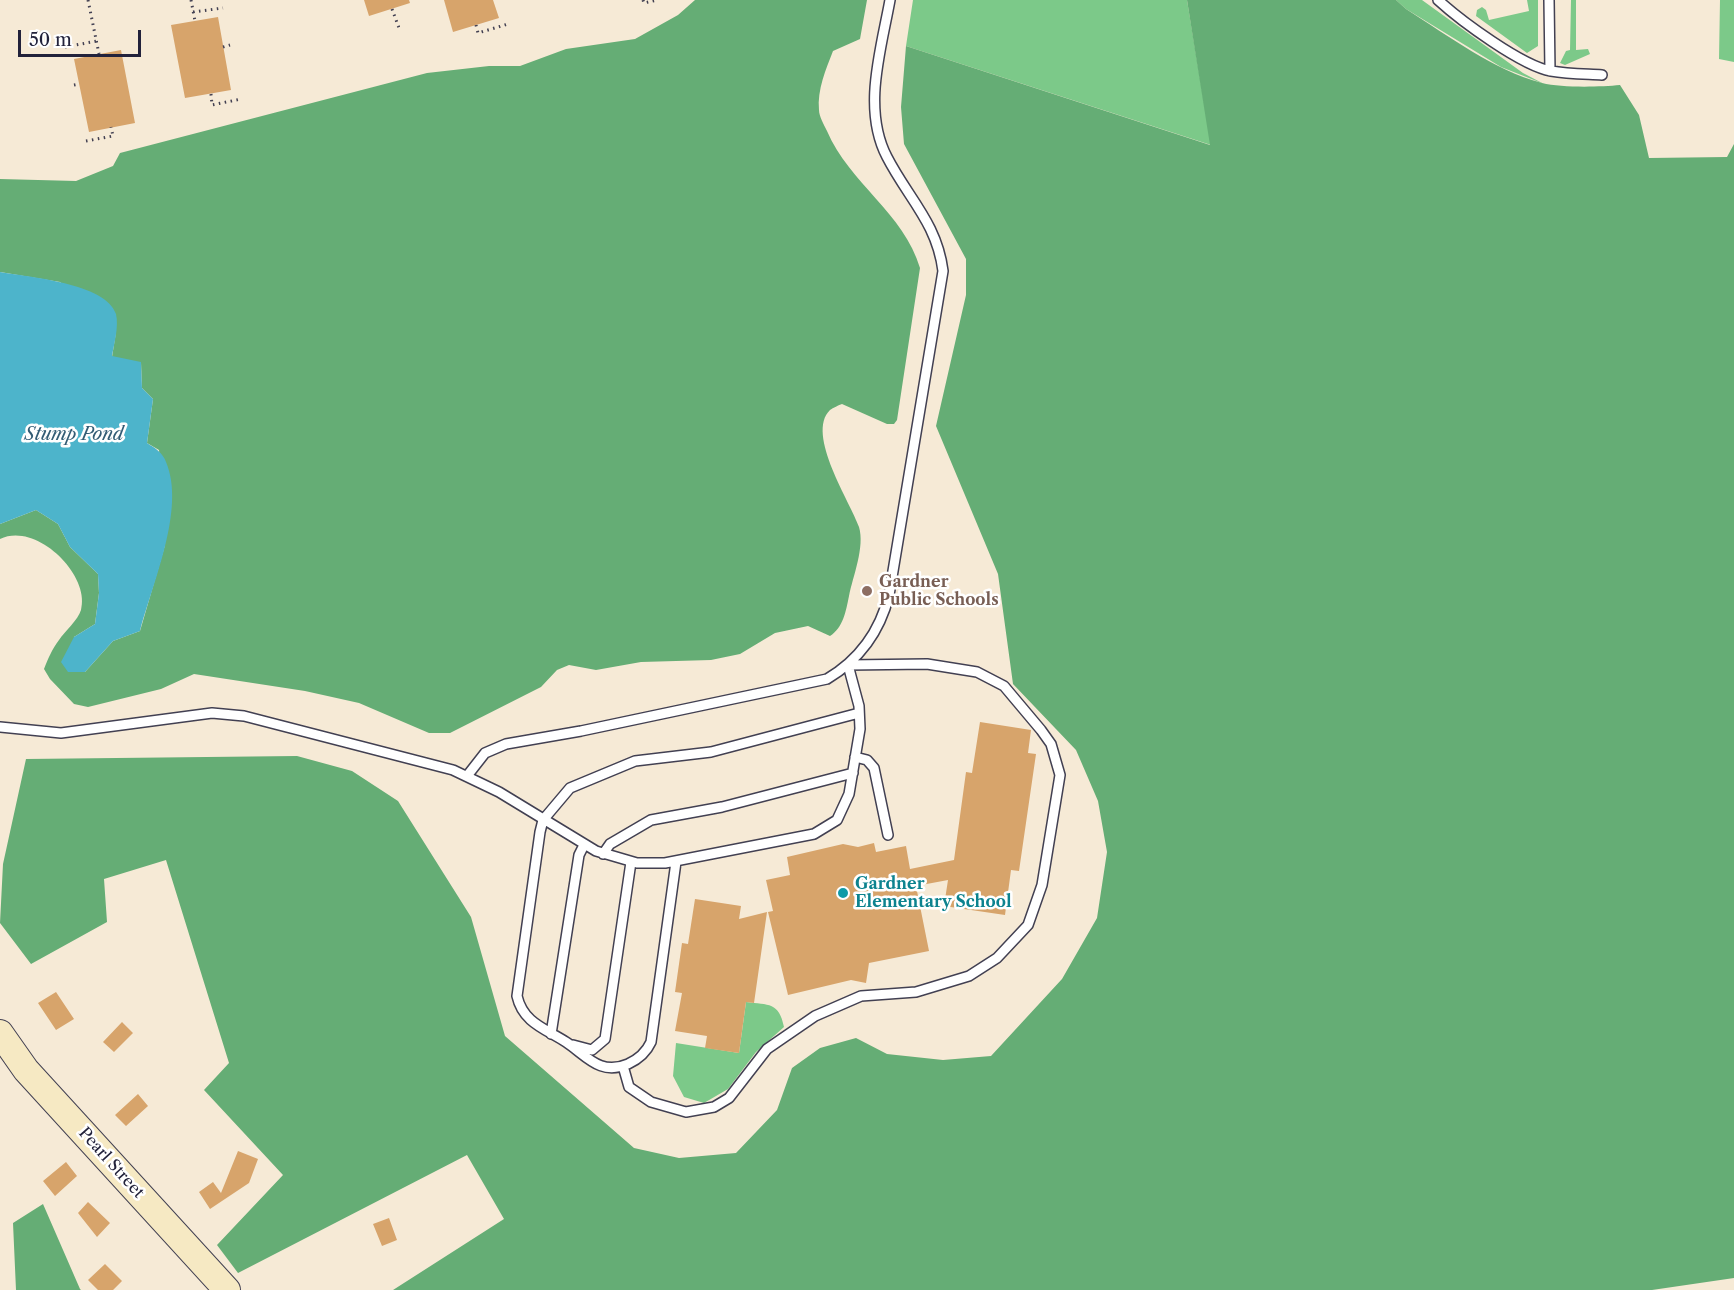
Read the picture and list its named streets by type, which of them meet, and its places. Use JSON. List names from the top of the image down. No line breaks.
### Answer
{"streets":{"main road":["Pearl Street"]},"water":["Stump Pond"],"places":["Gardner Public Schools","Gardner Elementary School"],"scale_bar":"50 m"}
